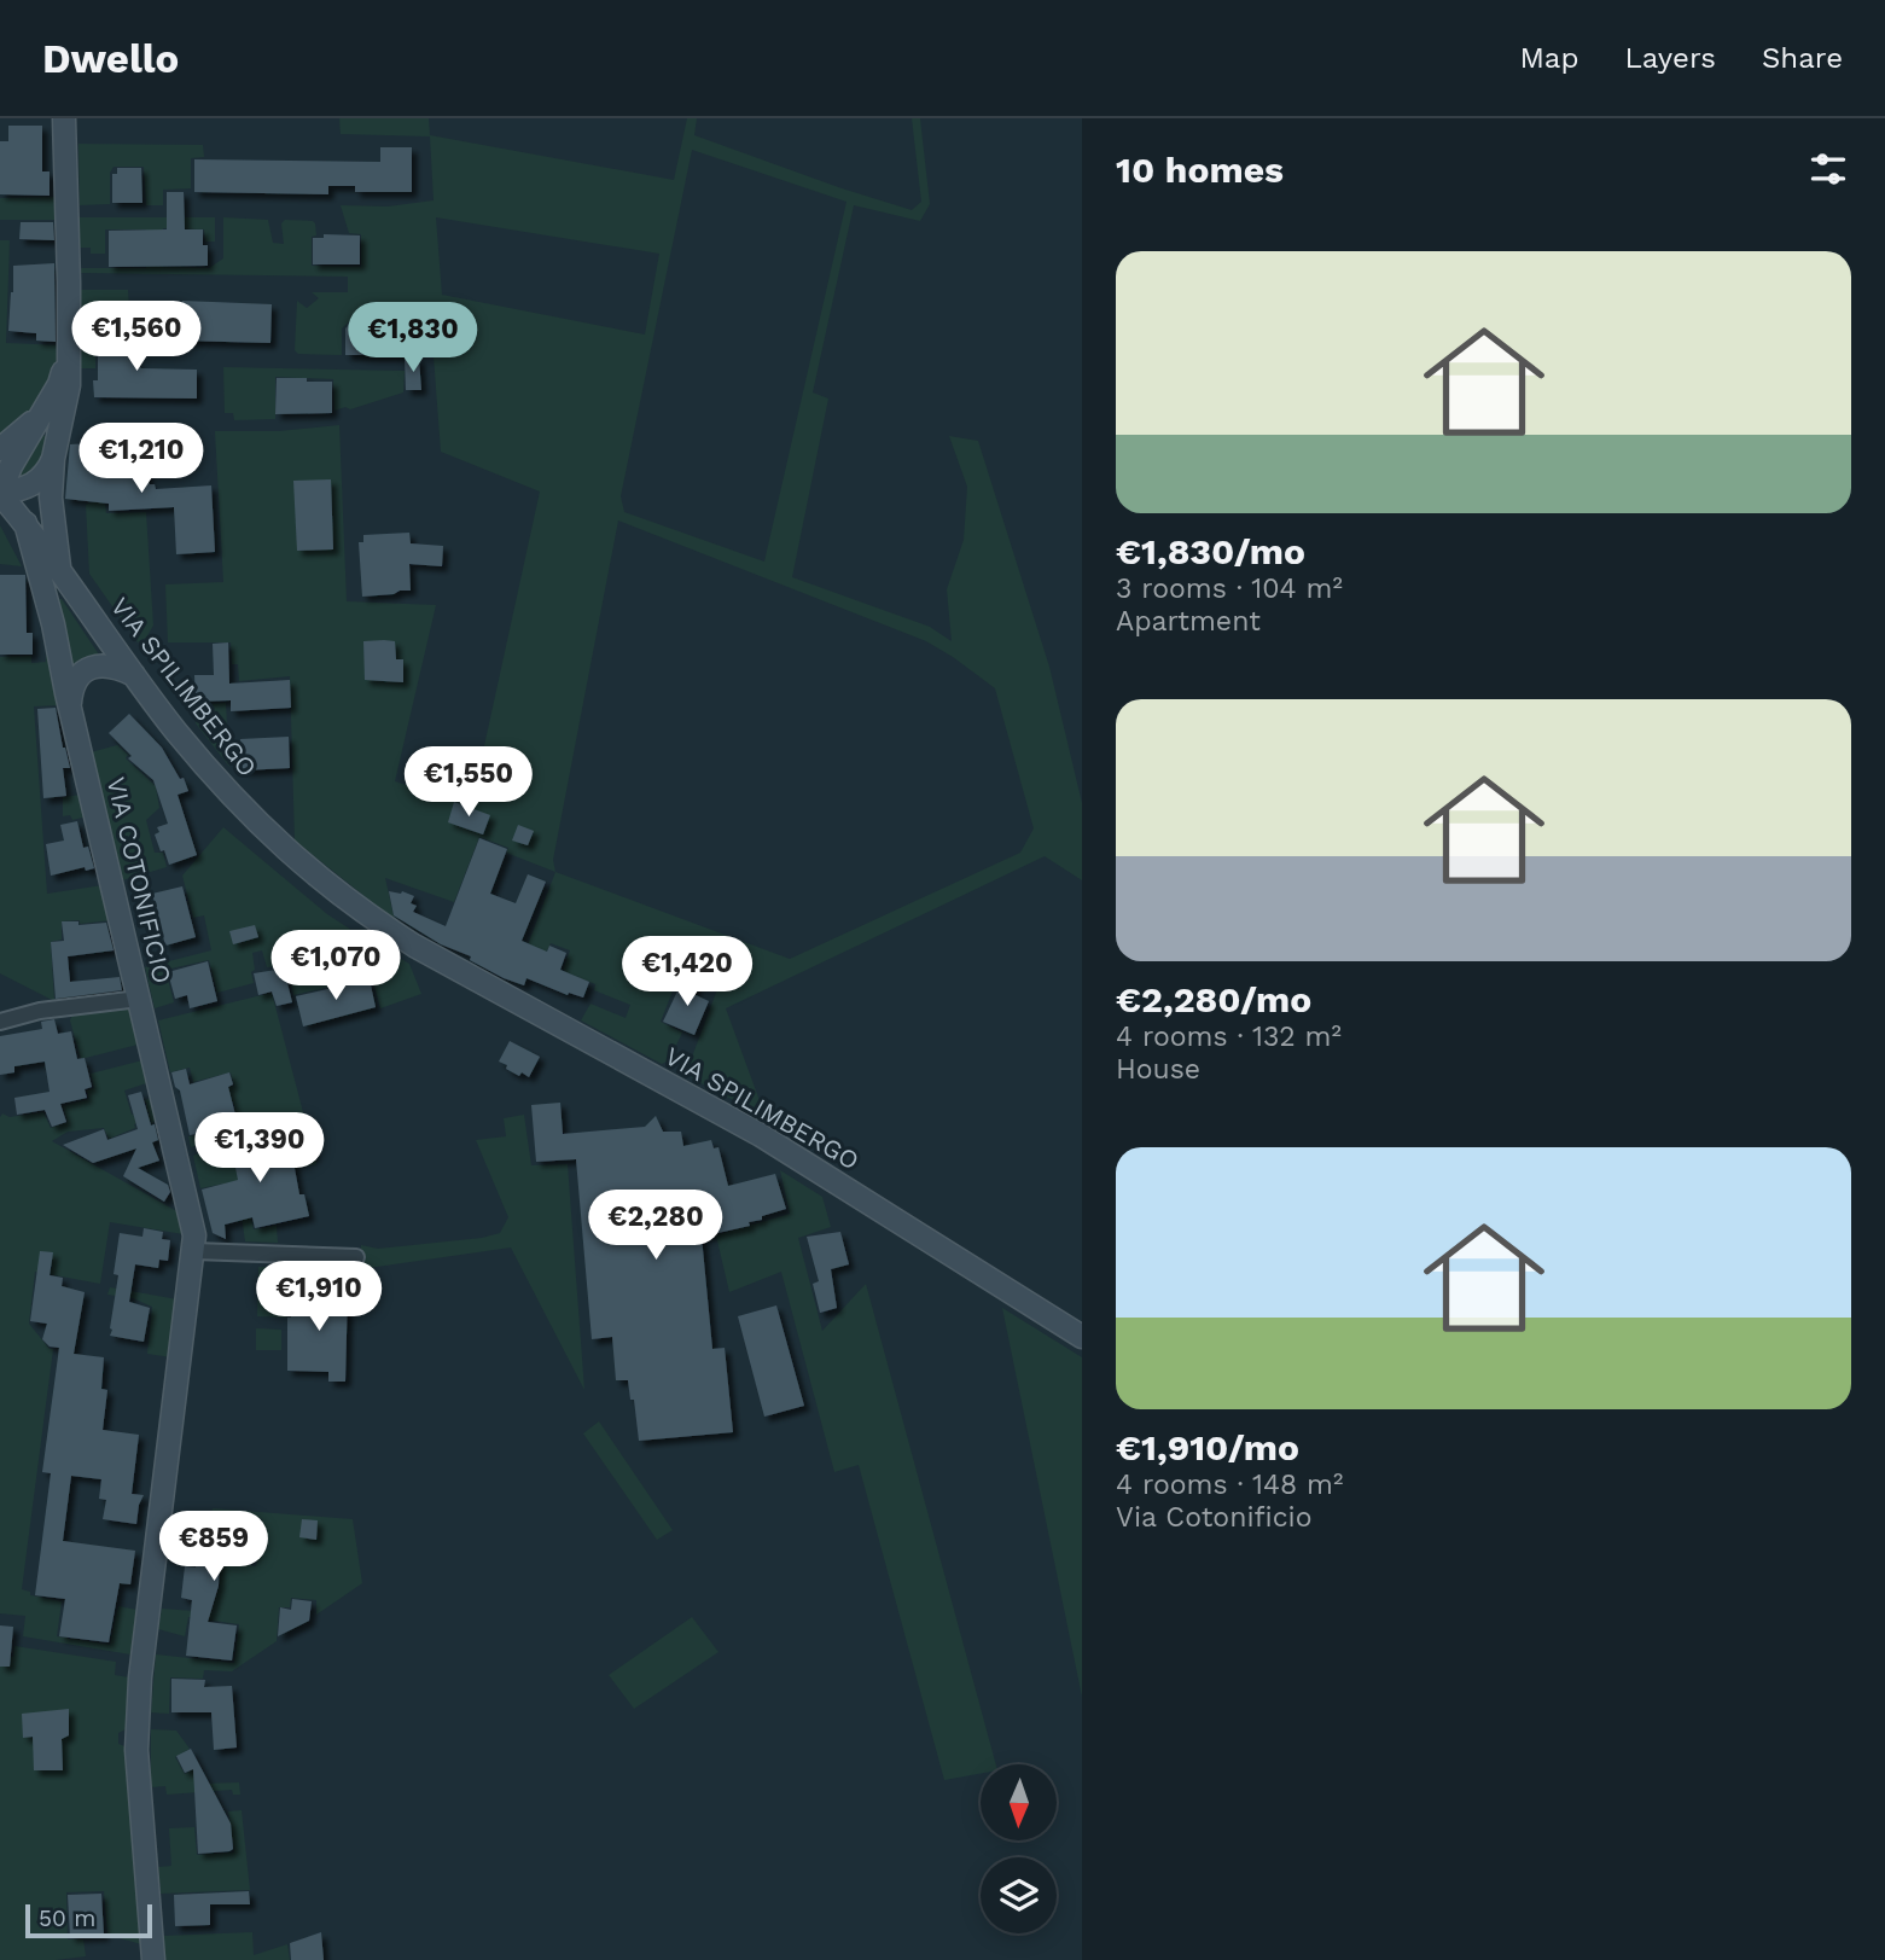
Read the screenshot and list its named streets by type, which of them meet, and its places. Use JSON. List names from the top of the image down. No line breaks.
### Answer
{"streets":{"street":["VIA SPILIMBERGO","VIA COTONIFICIO"]},"crossings":[["VIA SPILIMBERGO","VIA COTONIFICIO"]],"scale_bar":"50 m","north":"bottom","page":{"header":"Dwello","nav":["Map","Layers","Share"],"heading":"10 homes","list":[{"name":"€1,830/mo","note":"3 rooms · 104 m² · Apartment"},{"name":"€2,280/mo","note":"4 rooms · 132 m² · House"},{"name":"€1,910/mo","note":"4 rooms · 148 m² · Via Cotonificio"}],"price":["€1,560","€1,830","€1,210","€1,550","€1,070","€1,420","€1,390","€2,280","€1,910","€859"],"scale":"50 m"}}
